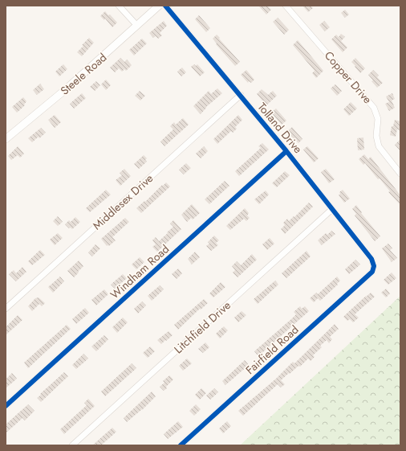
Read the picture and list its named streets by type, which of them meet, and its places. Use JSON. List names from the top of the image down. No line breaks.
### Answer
{"streets":{"street":["Steele Road","Copper Drive","Tolland Drive","Middlesex Drive","Windham Road","Litchfield Drive","Fairfield Road"]},"crossings":[["Tolland Drive","Middlesex Drive"],["Tolland Drive","Windham Road"],["Tolland Drive","Litchfield Drive"],["Tolland Drive","Fairfield Road"]]}
